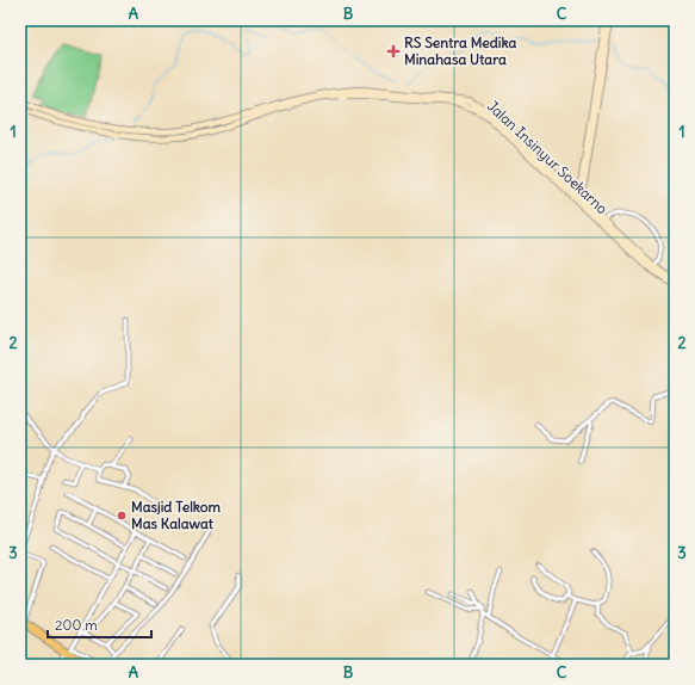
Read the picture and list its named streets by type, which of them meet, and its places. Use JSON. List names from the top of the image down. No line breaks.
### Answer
{"streets":{"main road":["Jalan Insinyur Soekarno"]},"places":{"health":["RS Sentra Medika Minahasa Utara"],"other":["Masjid Telkom Mas Kalawat"]},"scale_bar":"200 m","grid":{"columns":["A","B","C"],"rows":["1","2","3"]}}
